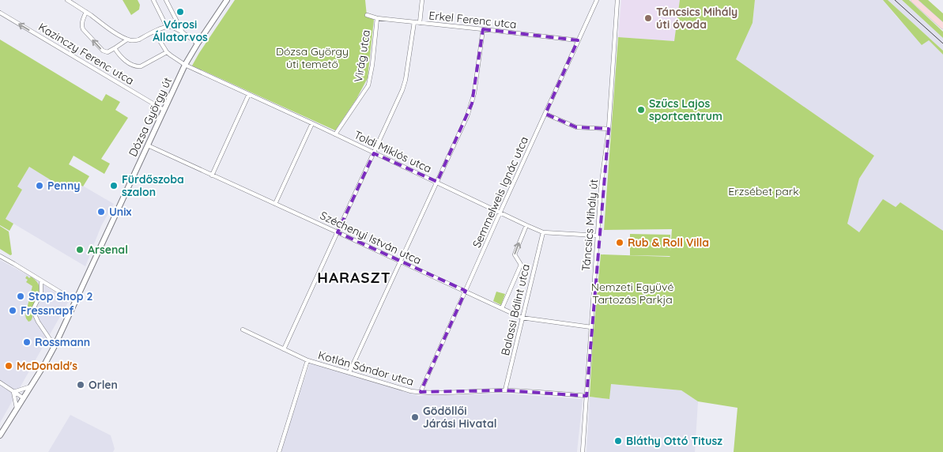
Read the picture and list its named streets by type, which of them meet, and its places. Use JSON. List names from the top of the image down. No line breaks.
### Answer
{"streets":{"main road":["Dózsa György út"],"street":["Erkel Ferenc utca","Kazinczy Ferenc utca","Virág utca","Toldi Miklós utca","Semmelweis Ignác utca","Táncsics Mihály út","Széchenyi István utca","Balassi Bálint utca","Kotlán Sándor utca"]},"crossings":[["Erkel Ferenc utca","Virág utca"],["Erkel Ferenc utca","Semmelweis Ignác utca"],["Kazinczy Ferenc utca","Dózsa György út"],["Virág utca","Toldi Miklós utca"],["Dózsa György út","Toldi Miklós utca"],["Dózsa György út","Széchenyi István utca"],["Toldi Miklós utca","Semmelweis Ignác utca"],["Toldi Miklós utca","Táncsics Mihály út"],["Toldi Miklós utca","Balassi Bálint utca"],["Semmelweis Ignác utca","Széchenyi István utca"],["Semmelweis Ignác utca","Kotlán Sándor utca"],["Táncsics Mihály út","Széchenyi István utca"],["Táncsics Mihály út","Kotlán Sándor utca"],["Széchenyi István utca","Balassi Bálint utca"],["Balassi Bálint utca","Kotlán Sándor utca"]],"one_way":["Kazinczy Ferenc utca"],"districts":["HARASZT"],"parks":["Dózsa György úti temető","Erzsébet park","Nemzeti Együvé Tartozás Parkja"],"places":["Városi Állatorvos","Táncsics Mihály úti óvoda","Szűcs Lajos sportcentrum","Penny","Fürdőszoba szalon","Unix","Rub & Roll Villa","Arsenal","Stop Shop 2","Fressnapf","Rossmann","McDonald's","Orlen","Gödöllői Járási Hivatal","Bláthy Ottó Titusz"]}
